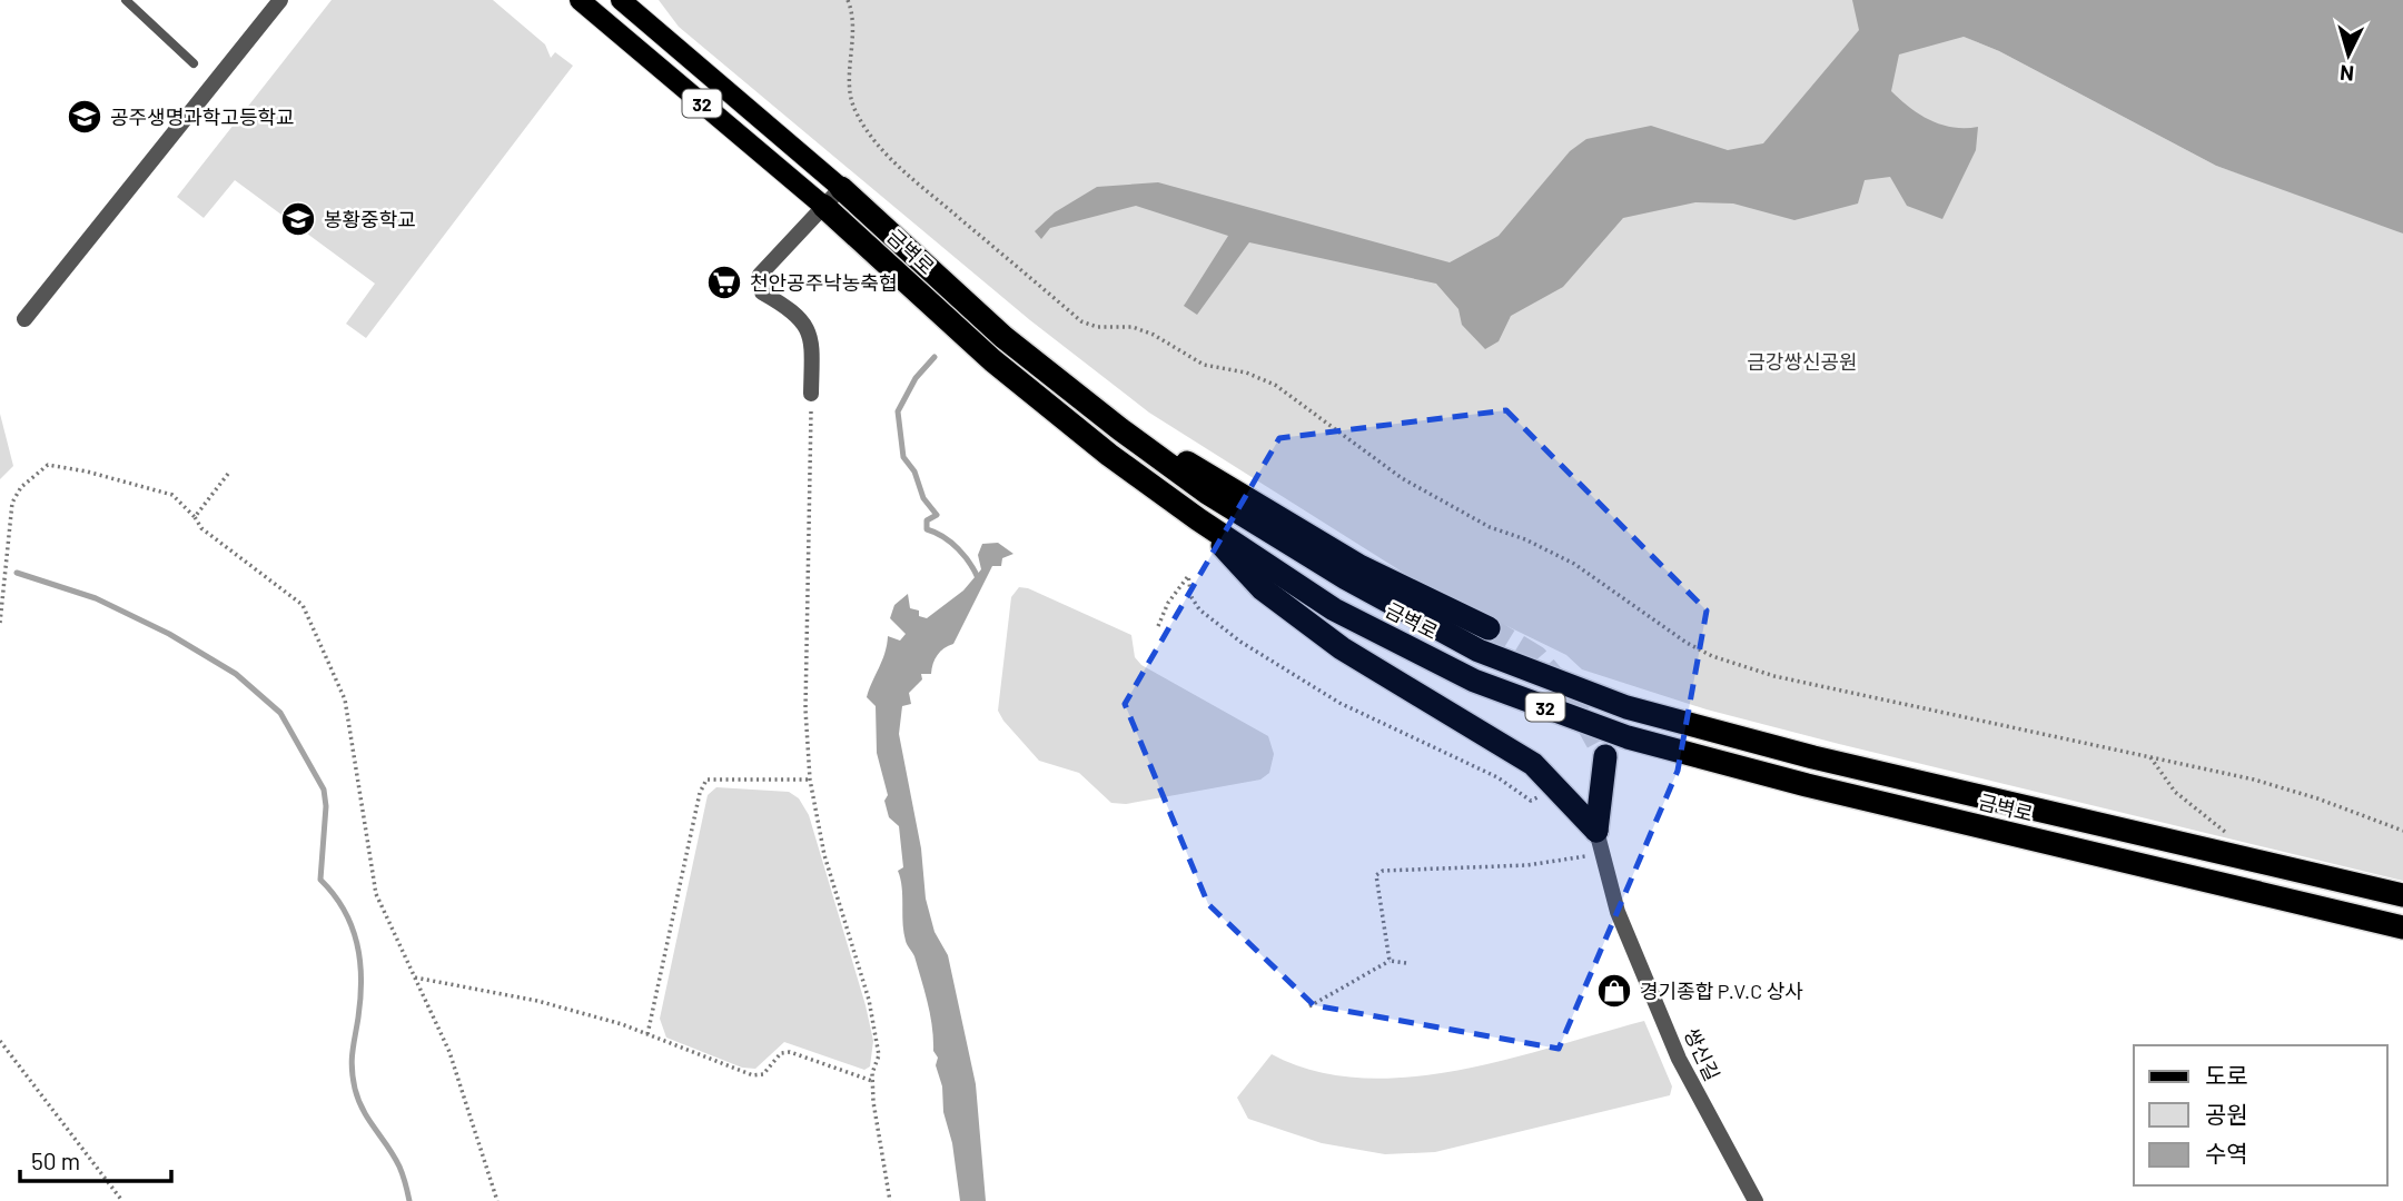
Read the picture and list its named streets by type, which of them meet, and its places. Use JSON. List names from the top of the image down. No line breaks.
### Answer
{"streets":{"highway":["32","금벽로"],"street":["쌍신길"]},"parks":["금강쌍신공원"],"places":{"school or university":["공주생명과학고등학교","봉황중학교"],"supermarket":["천안공주낙농축협"],"shop":["경기종합 P.V.C 상사"]},"legend":["도로","공원","수역"],"scale_bar":"50 m","north":"bottom"}
